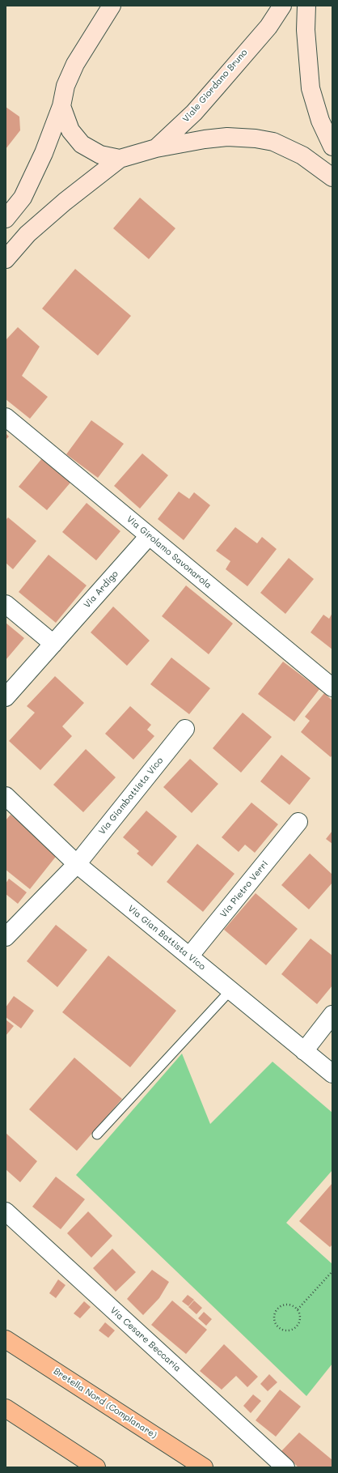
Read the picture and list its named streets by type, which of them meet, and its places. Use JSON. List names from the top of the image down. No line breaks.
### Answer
{"streets":{"main road":["Viale Giordano Bruno","Bretella Nord (Complanare)"],"street":["Via Girolamo Savonarola","Via Ardigo","Via Giambattista Vico","Via Pietro Verri","Via Gian Battista Vico","Via Cesare Beccaria"]},"crossings":[["Via Girolamo Savonarola","Via Ardigo"],["Via Giambattista Vico","Via Gian Battista Vico"],["Via Pietro Verri","Via Gian Battista Vico"]]}
